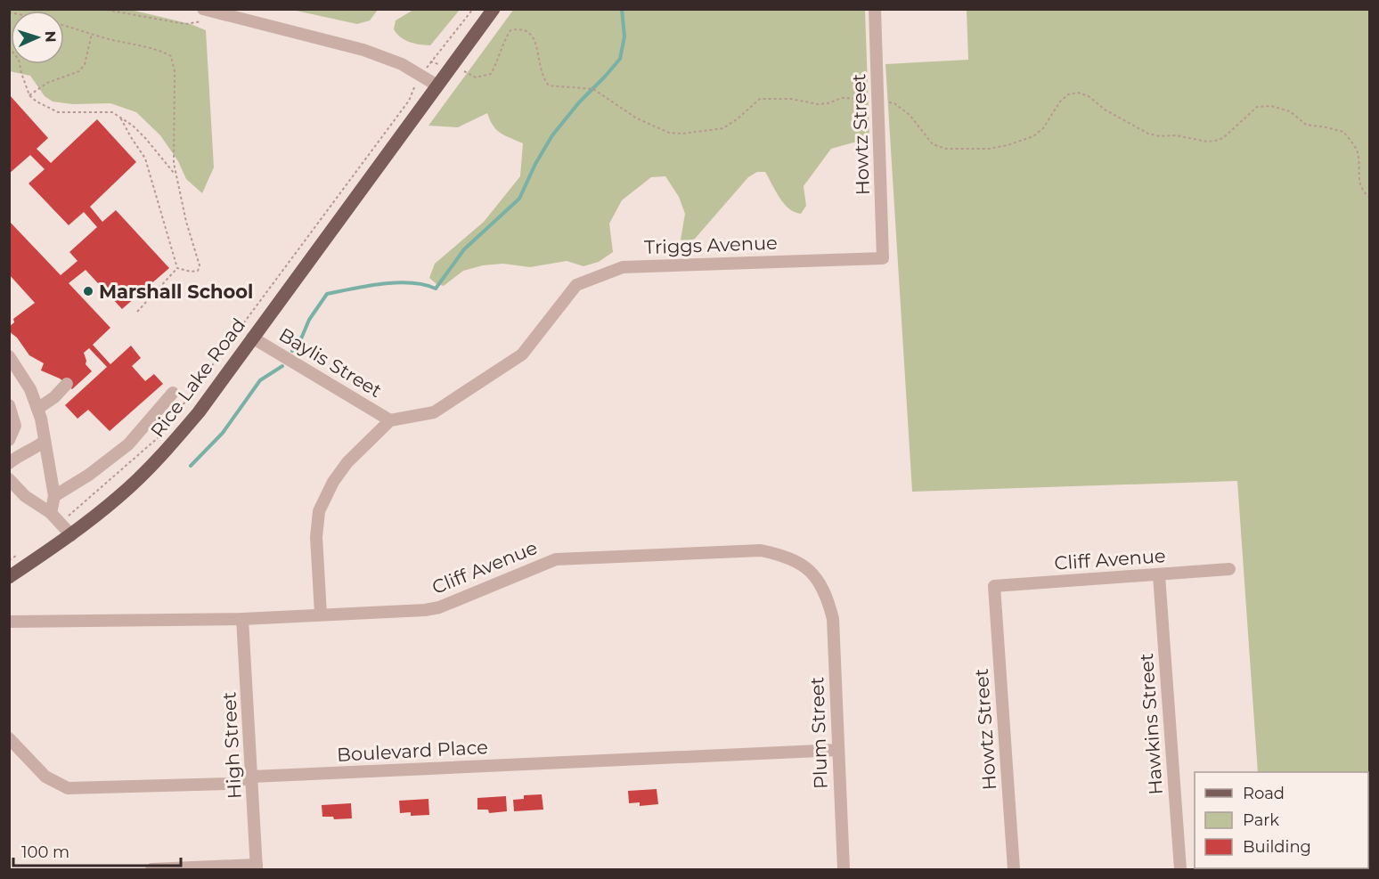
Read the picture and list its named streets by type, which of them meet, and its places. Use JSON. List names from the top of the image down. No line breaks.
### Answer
{"streets":{"main road":["Rice Lake Road"],"street":["Howtz Street","Triggs Avenue","Baylis Street","Cliff Avenue","Hawkins Street","Plum Street","High Street","Boulevard Place"]},"crossings":[["Howtz Street","Triggs Avenue"],["Howtz Street","Cliff Avenue"],["Triggs Avenue","Baylis Street"],["Baylis Street","Rice Lake Road"],["Cliff Avenue","Hawkins Street"],["Cliff Avenue","Plum Street"],["Cliff Avenue","High Street"],["Plum Street","Boulevard Place"],["High Street","Boulevard Place"]],"places":["Marshall School"],"legend":["Road","Park","Building"],"scale_bar":"100 m","north":"right"}
